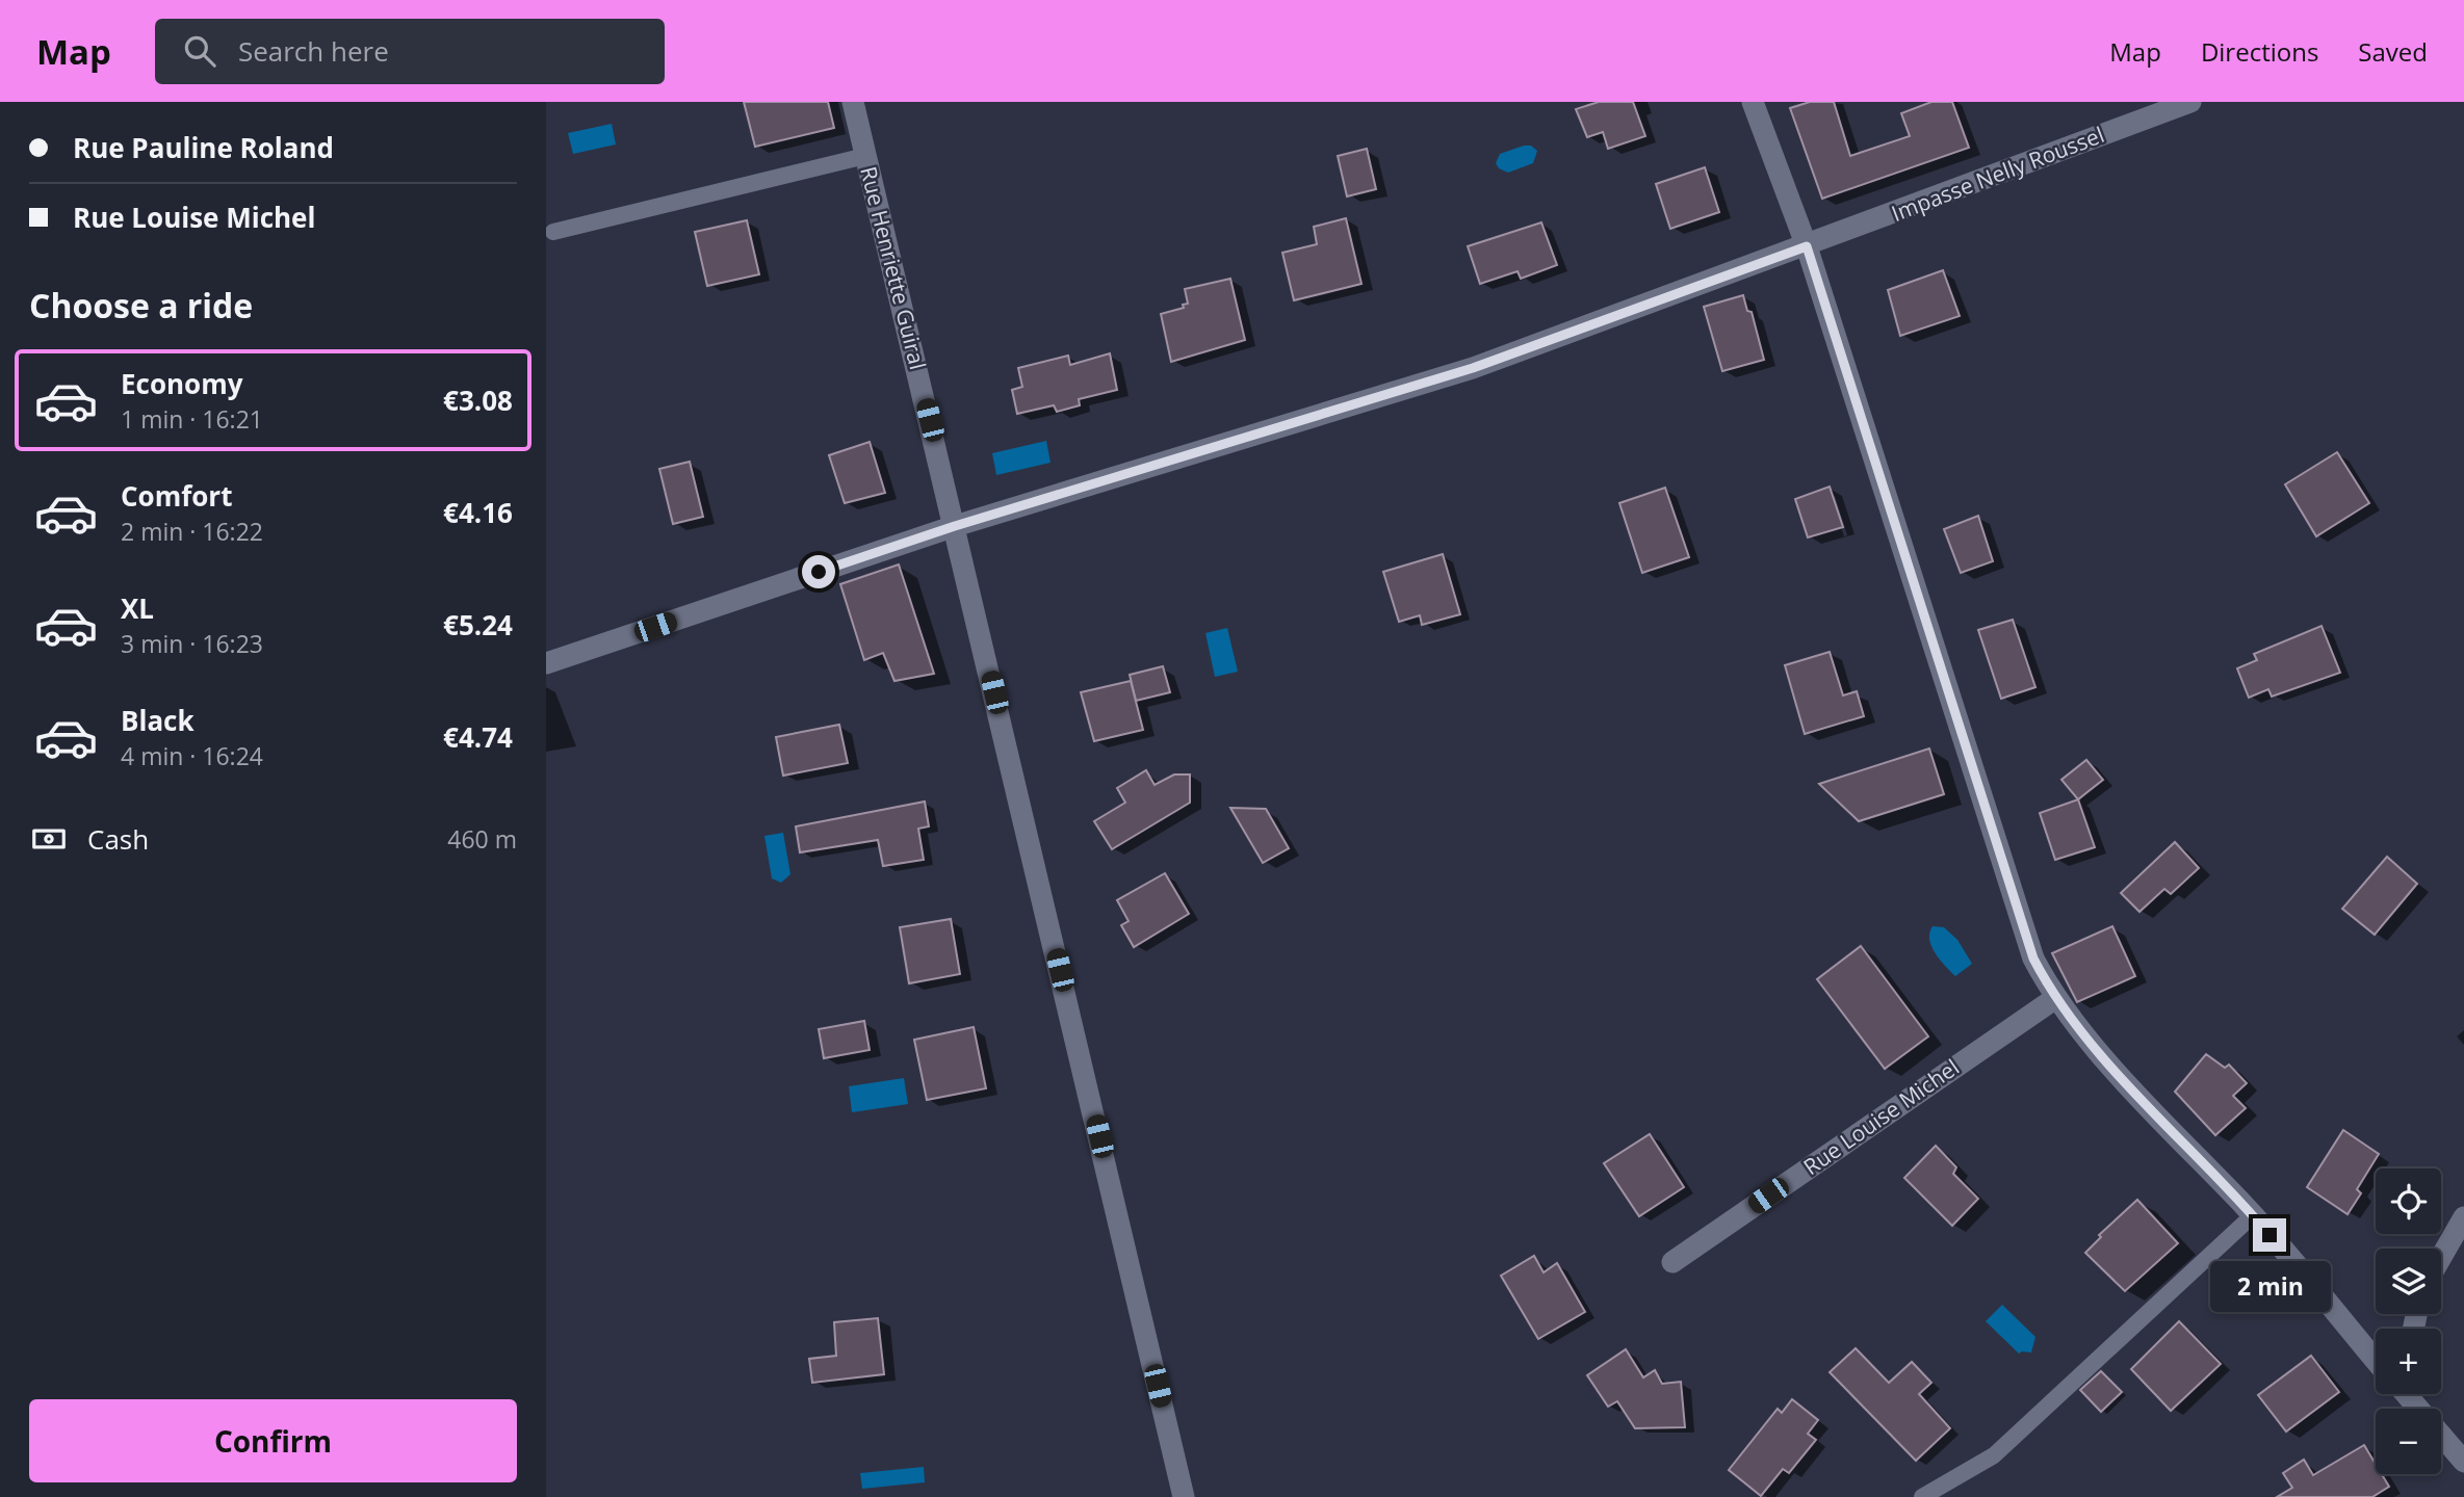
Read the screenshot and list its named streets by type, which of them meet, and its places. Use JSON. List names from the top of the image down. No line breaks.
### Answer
{"streets":{"street":["Impasse Nelly Roussel","Rue Henriette Guiral","Rue Louise Michel"]},"crossings":[["Impasse Nelly Roussel","Rue Henriette Guiral"]],"page":{"header":"Map","search":"Search here","nav":["Map","Directions","Saved"],"banner":["Rue Pauline Roland","Rue Louise Michel"],"heading":"Choose a ride","list":[{"name":"Economy","note":"1 min · 16:21","value":"€3.08"},{"name":"Comfort","note":"2 min · 16:22","value":"€4.16"},{"name":"XL","note":"3 min · 16:23","value":"€5.24"},{"name":"Black","note":"4 min · 16:24","value":"€4.74"}],"pay":["Cash","460 m"],"map_buttons":["+","−"],"bubble":"2 min","buttons":"Confirm"}}
